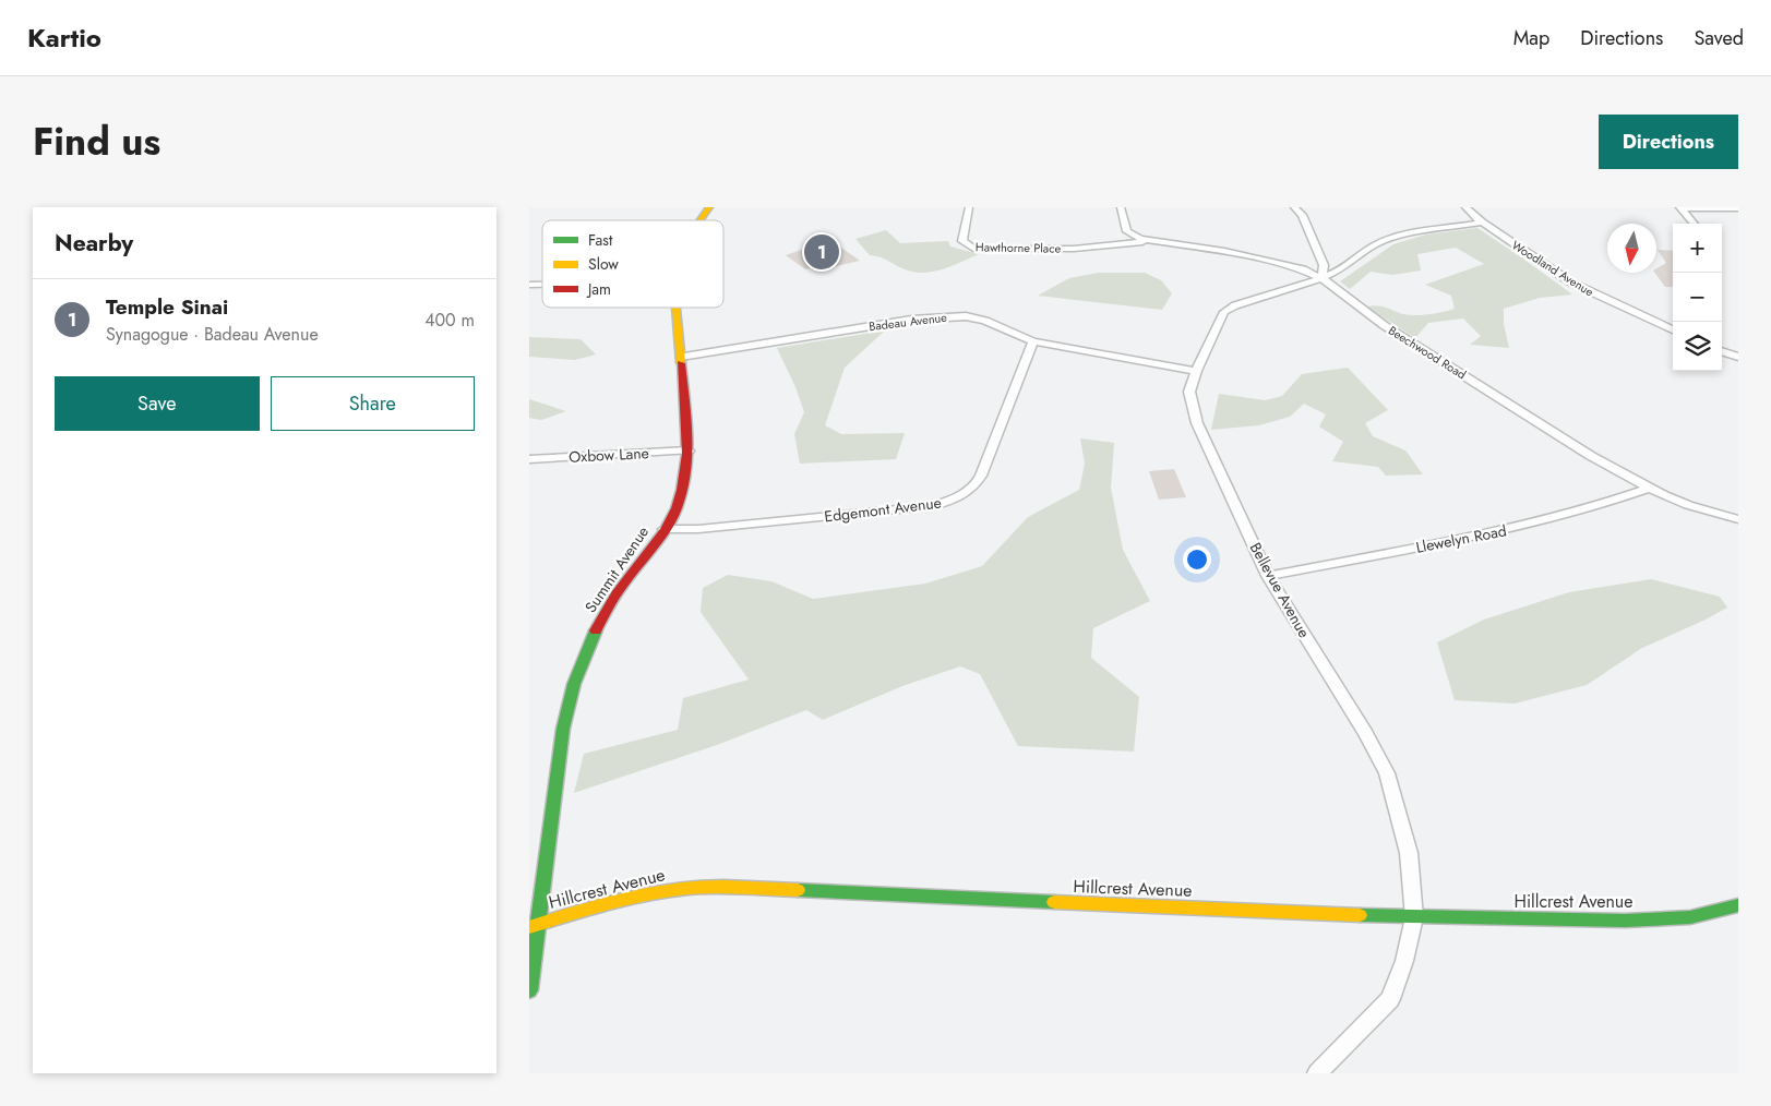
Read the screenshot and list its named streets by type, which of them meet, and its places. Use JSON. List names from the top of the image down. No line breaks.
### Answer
{"streets":{"street":["Hawthorne Place","Woodland Avenue","Badeau Avenue","Beechwood Road","Oxbow Lane","Edgemont Avenue","Llewelyn Road","Summit Avenue","Bellevue Avenue","Hillcrest Avenue"]},"crossings":[["Hawthorne Place","Beechwood Road"],["Woodland Avenue","Bellevue Avenue"],["Badeau Avenue","Edgemont Avenue"],["Badeau Avenue","Summit Avenue"],["Badeau Avenue","Bellevue Avenue"],["Beechwood Road","Llewelyn Road"],["Beechwood Road","Bellevue Avenue"],["Oxbow Lane","Summit Avenue"],["Edgemont Avenue","Summit Avenue"],["Llewelyn Road","Bellevue Avenue"],["Summit Avenue","Hillcrest Avenue"],["Bellevue Avenue","Hillcrest Avenue"]],"legend":["Fast","Slow","Jam"],"north":"bottom","page":{"header":"Kartio","nav":["Map","Directions","Saved"],"title":"Find us","buttons":["Directions",["Save","Share"]],"heading":"Nearby","map_buttons":["+","−"],"pins":"1","list":[{"mark":"1","name":"Temple Sinai","note":"Synagogue · Badeau Avenue","value":"400 m"}]}}
